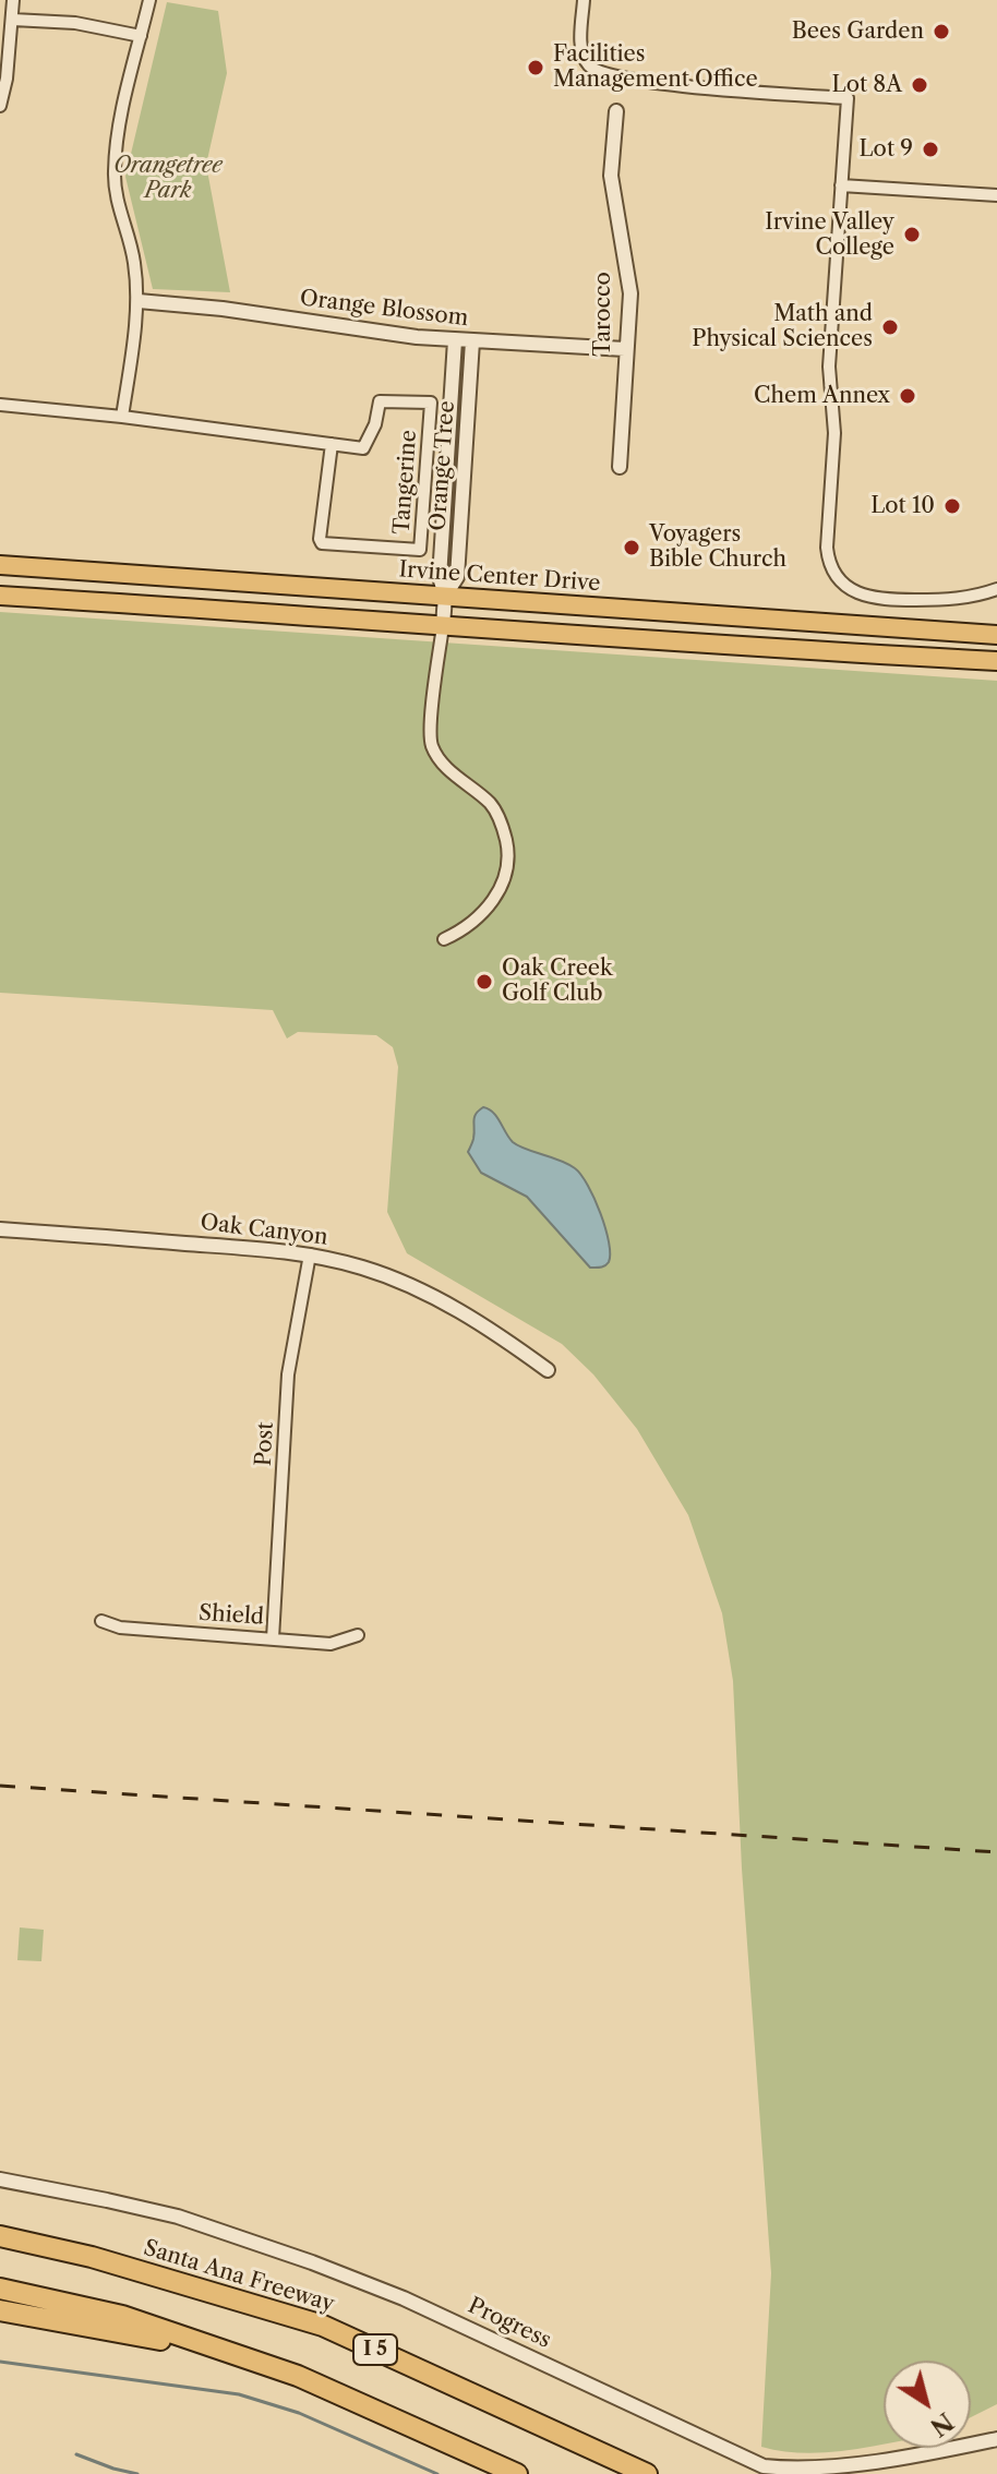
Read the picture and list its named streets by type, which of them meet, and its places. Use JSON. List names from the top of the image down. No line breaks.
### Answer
{"streets":{"highway":["Santa Ana Freeway","I 5"],"main road":["Irvine Center Drive"],"street":["Orange Blossom","Tarocco","Orange Tree","Tangerine","Oak Canyon","Post","Shield","Progress"]},"crossings":[["Orange Blossom","Tarocco"],["Orange Blossom","Orange Tree"],["Orange Tree","Irvine Center Drive"],["Oak Canyon","Post"],["Post","Shield"]],"parks":["Orangetree Park"],"places":["Bees Garden","Facilities Management Office","Lot 8A","Lot 9","Irvine Valley College","Math and Physical Sciences","Chem Annex","Lot 10","Voyagers Bible Church","Oak Creek Golf Club"],"north":"bottom right"}
